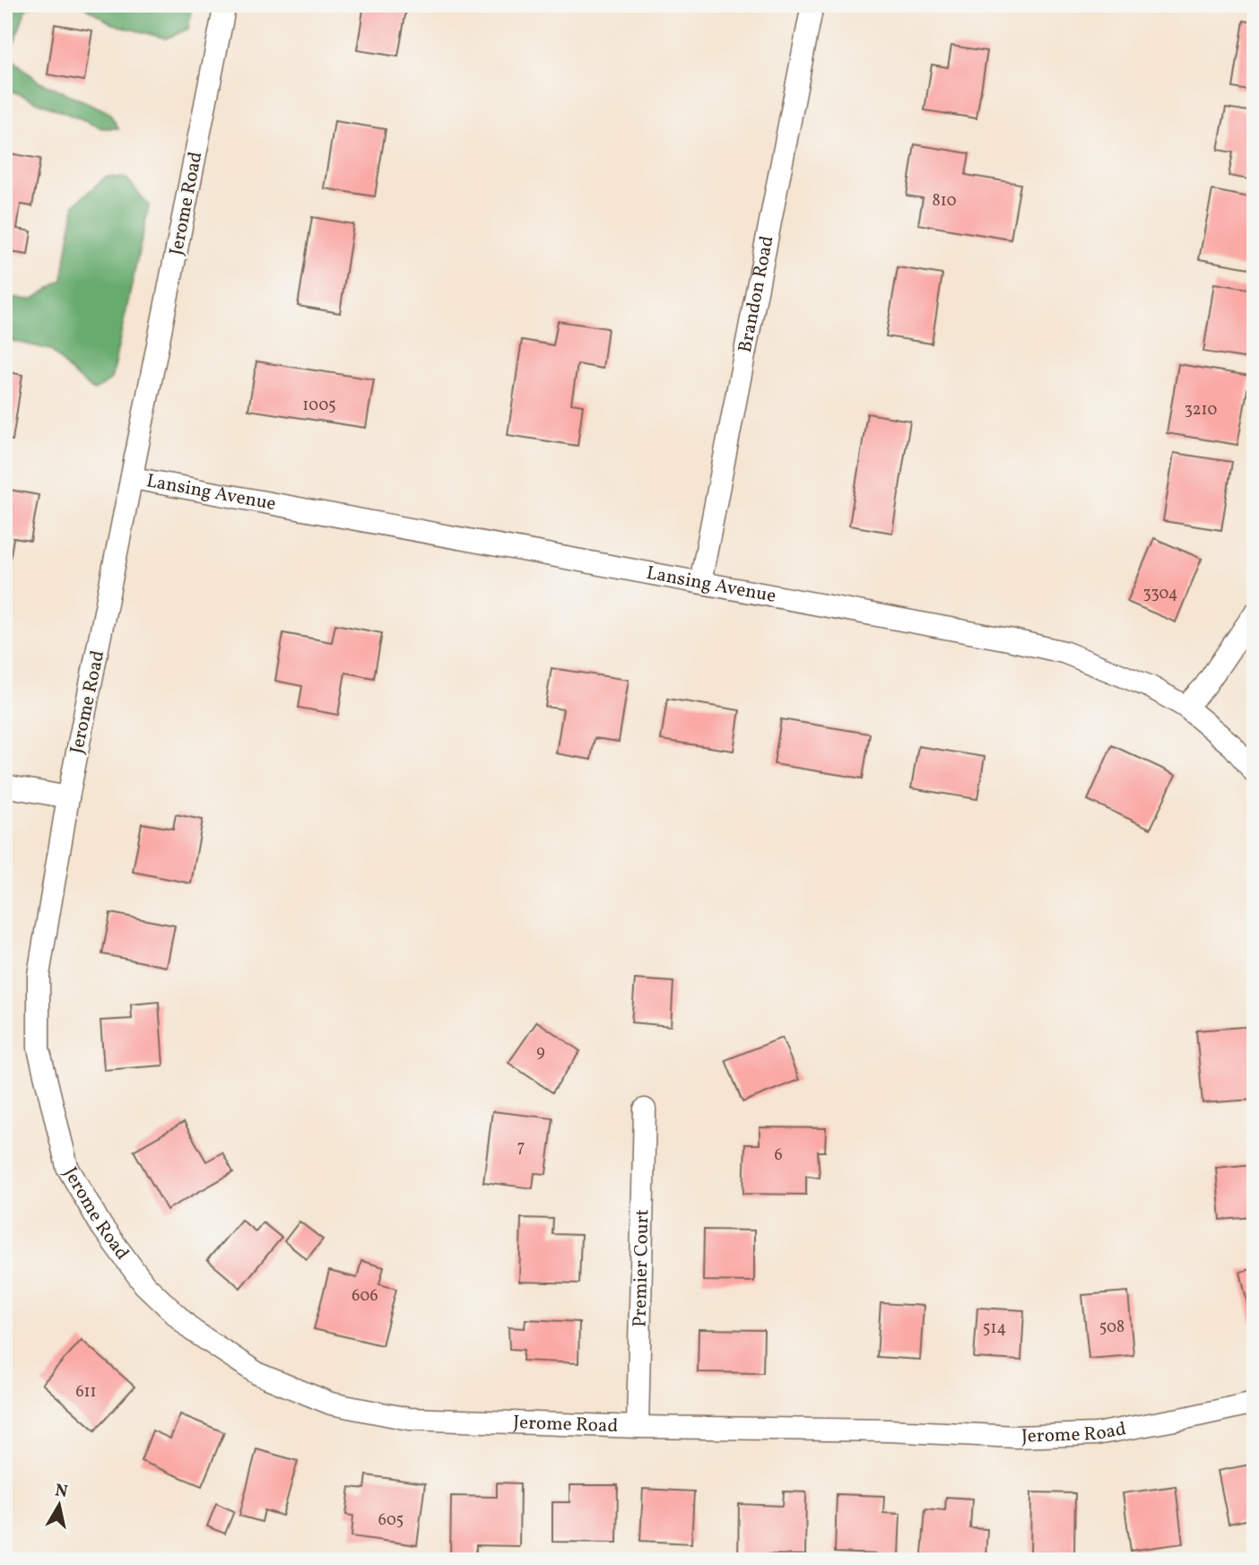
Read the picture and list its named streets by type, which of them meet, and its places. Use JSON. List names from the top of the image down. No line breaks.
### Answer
{"streets":{"street":["Jerome Road","Brandon Road","Lansing Avenue","Premier Court"]},"crossings":[["Jerome Road","Lansing Avenue"],["Jerome Road","Premier Court"],["Brandon Road","Lansing Avenue"]],"house_numbers":["810","1005","3210","3304","9","7","6","606","508","514","611","605"],"north":"top"}
